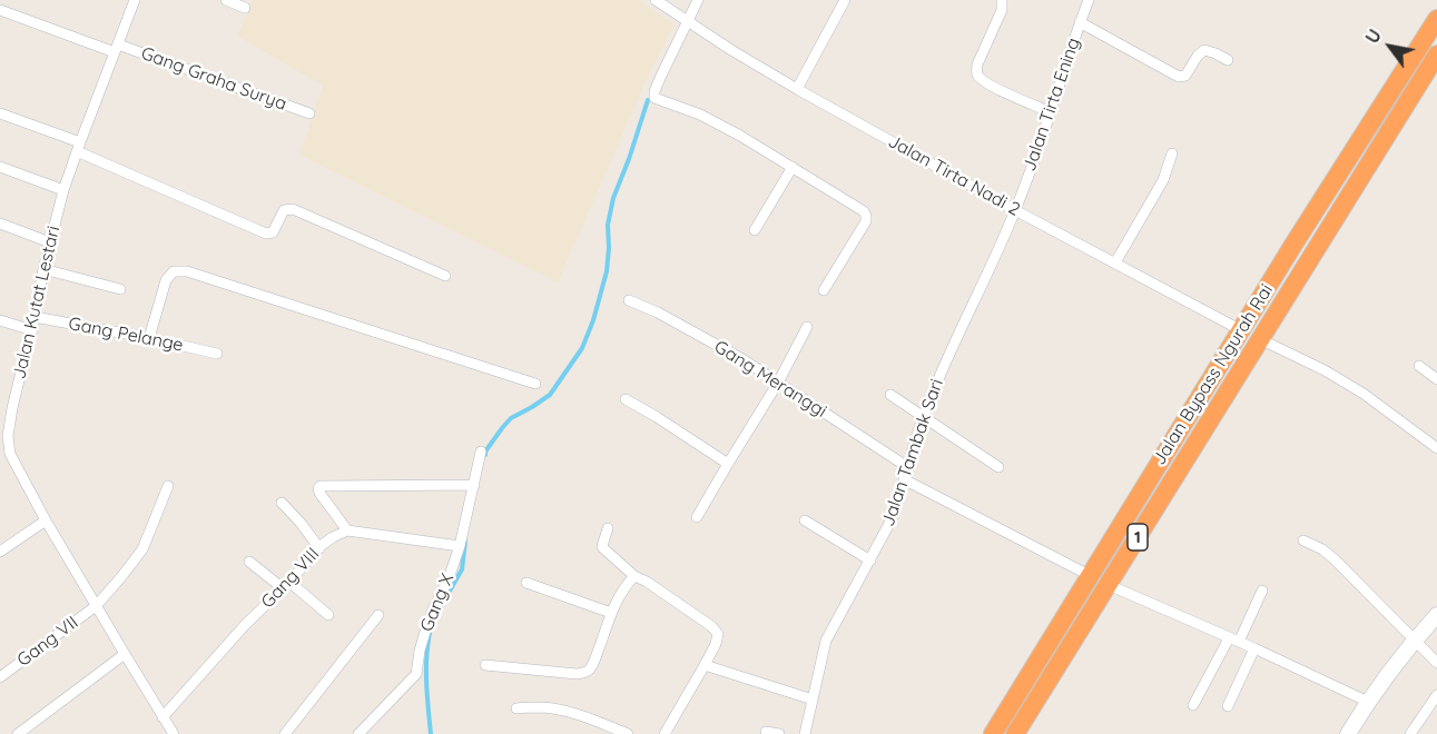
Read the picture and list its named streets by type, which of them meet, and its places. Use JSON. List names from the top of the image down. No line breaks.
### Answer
{"streets":{"highway":["Jalan Bypass Ngurah Rai","1"],"street":["Gang Graha Surya","Jalan Tirta Ening","Jalan Tirta Nadi 2","Jalan Kutat Lestari","Gang Pelange","Gang Meranggi","Jalan Tambak Sari","Gang VIII","Gang X","Gang VII"]},"crossings":[["Gang Graha Surya","Jalan Kutat Lestari"],["Jalan Tirta Ening","Jalan Tirta Nadi 2"],["Jalan Tirta Ening","Jalan Tambak Sari"],["Jalan Tirta Nadi 2","Jalan Bypass Ngurah Rai"],["Jalan Tirta Nadi 2","Jalan Tambak Sari"],["Jalan Kutat Lestari","Gang Pelange"],["Jalan Kutat Lestari","Gang VIII"],["Jalan Kutat Lestari","Gang VII"],["Gang Meranggi","Jalan Tambak Sari"]],"north":"top left"}
